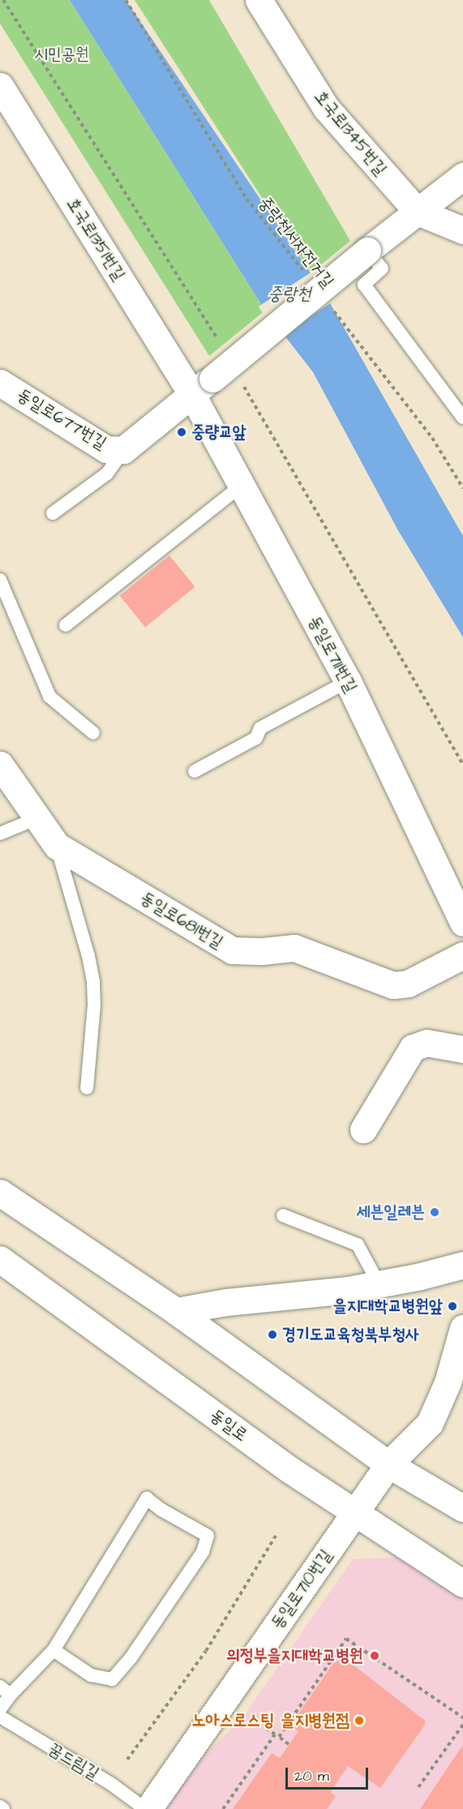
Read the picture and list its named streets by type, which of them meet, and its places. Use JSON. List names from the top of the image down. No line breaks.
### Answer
{"streets":{"street":["호국로1345번길","호국로1351번길","동일로677번길","동일로711번길","동일로681번길","동일로","동일로710번길"],"lane":["꿈드림길"],"path":["중랑천서자전거길"]},"crossings":[["호국로1345번길","동일로677번길"],["호국로1351번길","동일로677번길"],["호국로1351번길","동일로711번길"],["동일로677번길","동일로711번길"],["동일로","동일로710번길"],["동일로710번길","꿈드림길"]],"water":["중랑천"],"parks":["시민공원"],"places":["중량교앞","세븐일레븐","을지대학교병원앞","경기도교육청북부청사","의정부을지대학교병원","노아스로스팅 을지병원점"],"scale_bar":"20 m"}
